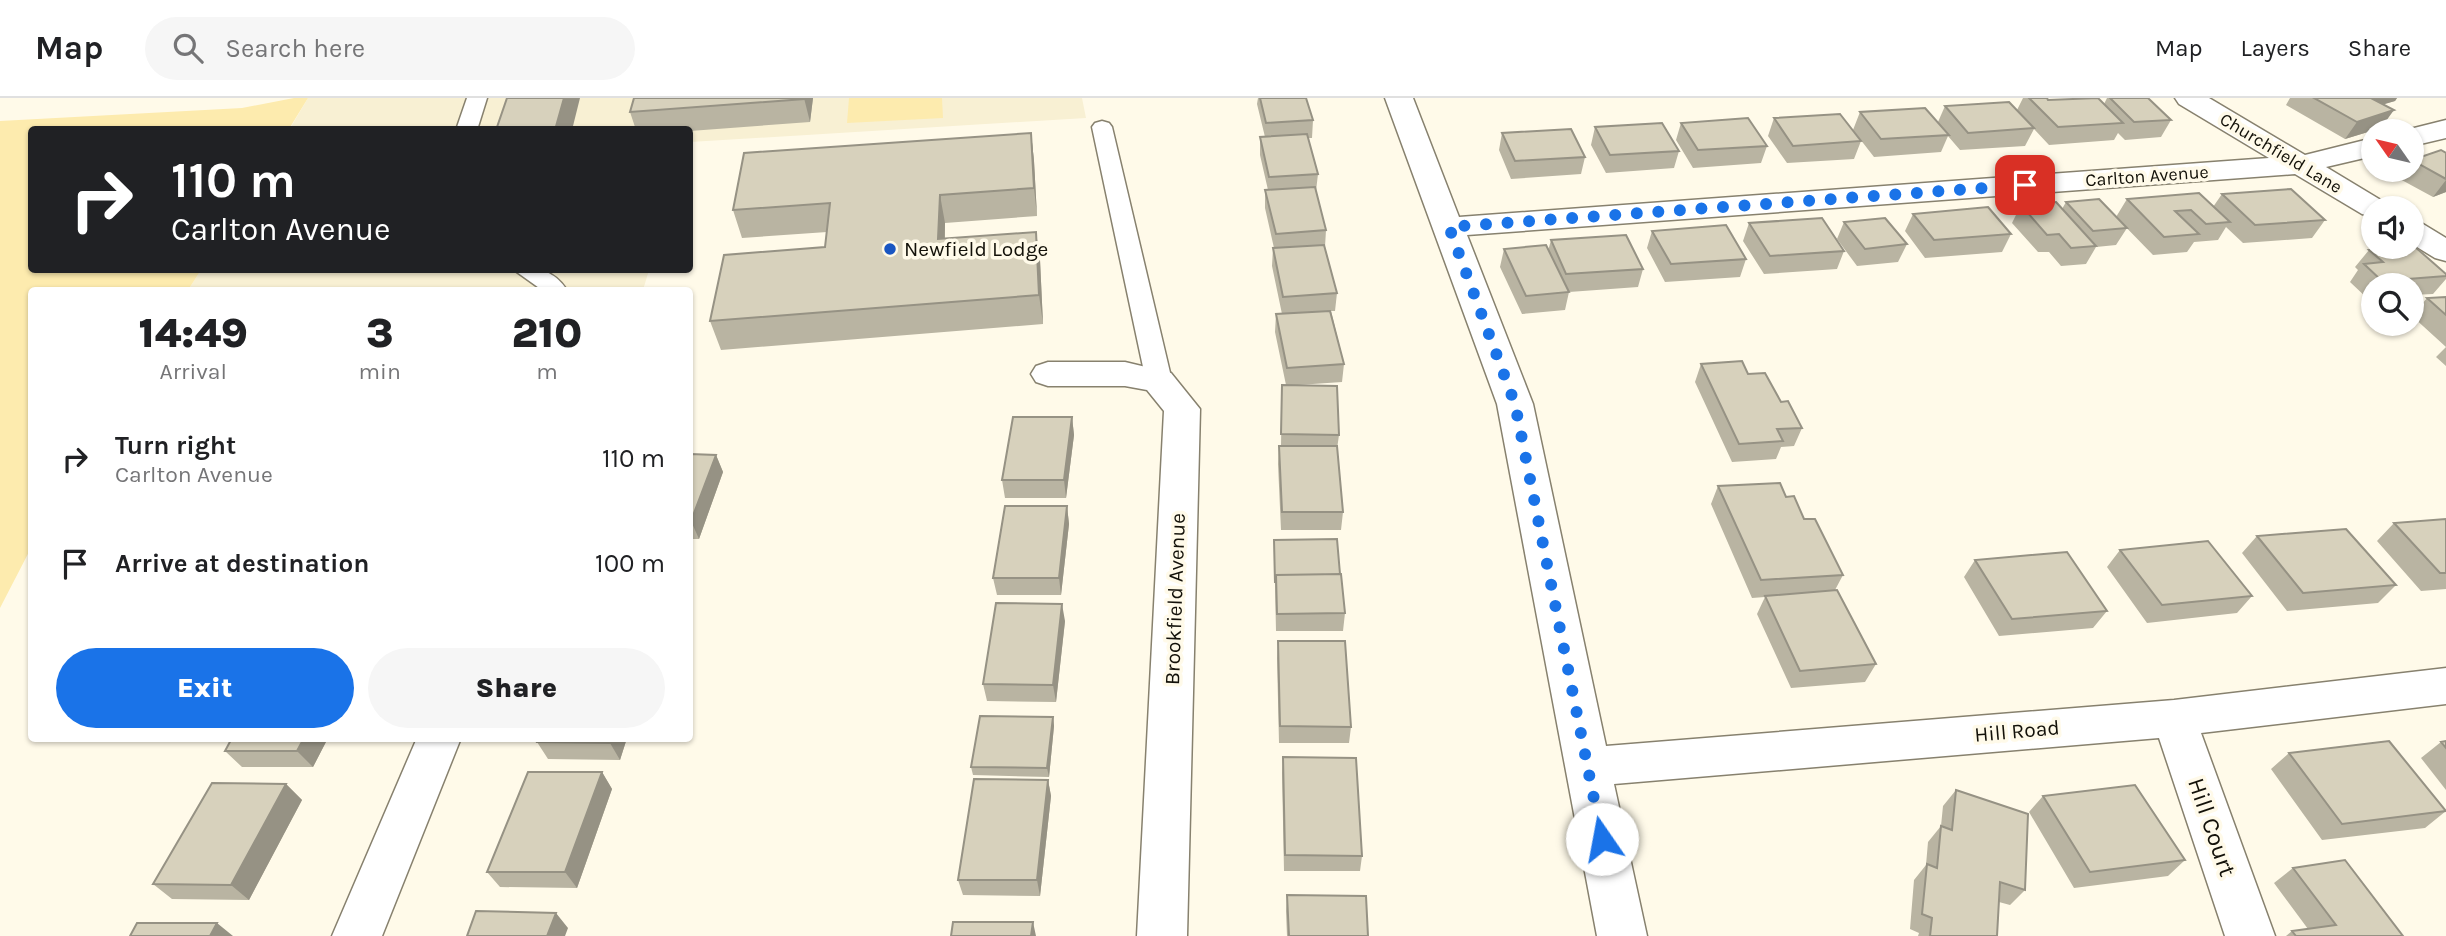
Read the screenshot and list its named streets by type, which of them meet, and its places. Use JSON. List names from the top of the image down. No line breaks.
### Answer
{"streets":{"street":["Churchfield Lane","Carlton Avenue","Brookfield Avenue","Hill Road","Hill Court"]},"crossings":[["Churchfield Lane","Carlton Avenue"],["Hill Road","Hill Court"]],"places":["Newfield Lodge"],"north":"top left","page":{"header":"Map","search":"Search here","nav":["Map","Layers","Share"],"turn":["110 m","Carlton Avenue"],"eta":["14:49","Arrival","3","min","210","m"],"list":[{"name":"Turn right","note":"Carlton Avenue","value":"110 m"},{"name":"Arrive at destination","value":"100 m"}],"buttons":["Exit","Share"]}}
